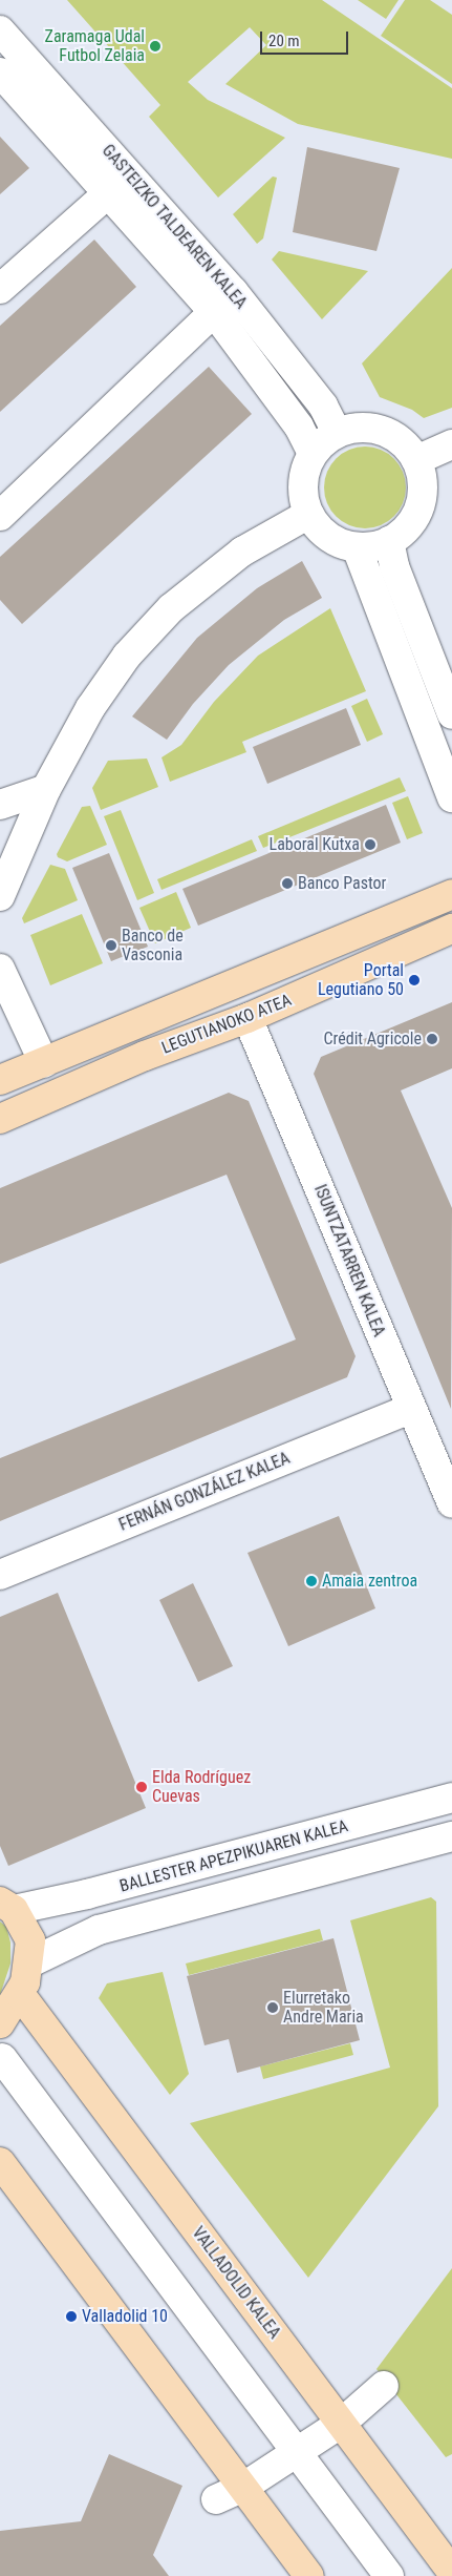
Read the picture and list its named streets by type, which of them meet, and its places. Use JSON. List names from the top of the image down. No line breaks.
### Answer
{"streets":{"main road":["LEGUTIANOKO ATEA","VALLADOLID KALEA"],"street":["GASTEIZKO TALDEAREN KALEA","ISUNTZATARREN KALEA","FERNÁN GONZÁLEZ KALEA","BALLESTER APEZPIKUAREN KALEA"]},"crossings":[["LEGUTIANOKO ATEA","ISUNTZATARREN KALEA"],["ISUNTZATARREN KALEA","FERNÁN GONZÁLEZ KALEA"]],"places":["Zaramaga Udal Futbol Zelaia","Laboral Kutxa","Banco Pastor","Banco de Vasconia","Portal Legutiano 50","Crédit Agricole","Amaia zentroa","Elda Rodríguez Cuevas","Elurretako Andre Maria","Valladolid 10"],"scale_bar":"20 m"}
